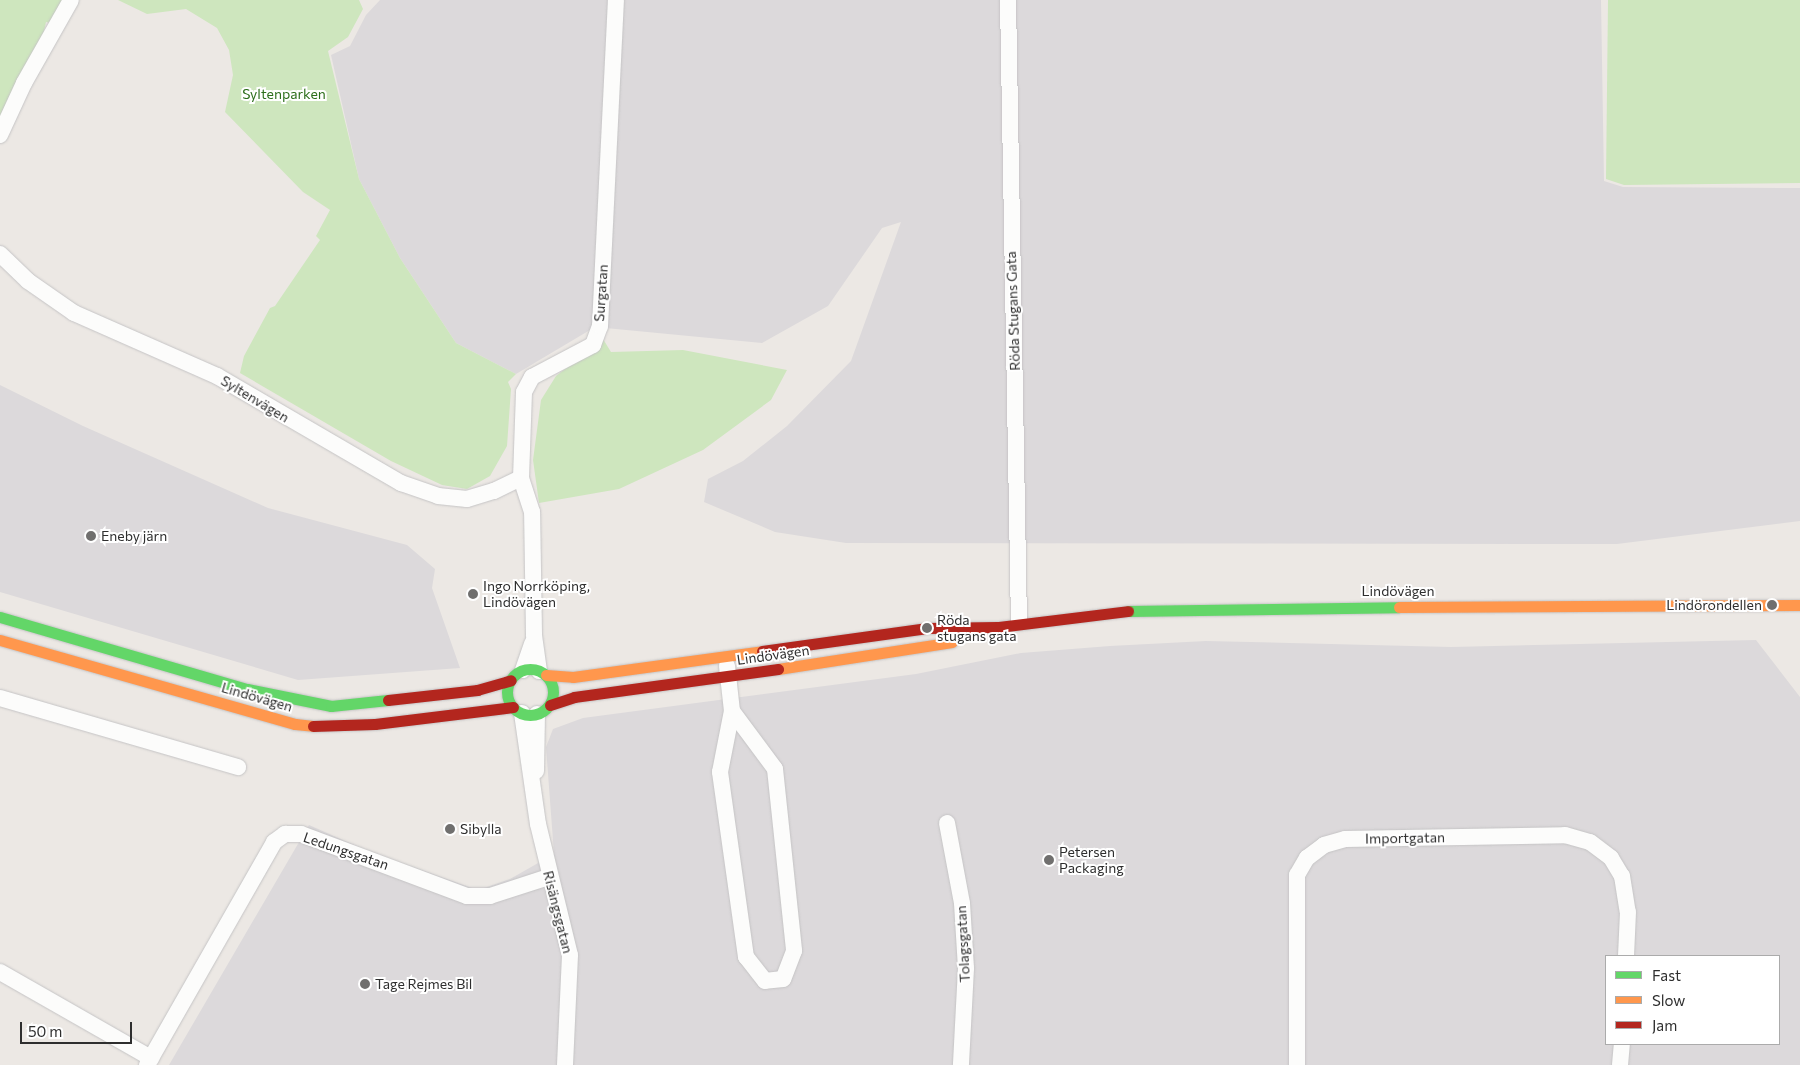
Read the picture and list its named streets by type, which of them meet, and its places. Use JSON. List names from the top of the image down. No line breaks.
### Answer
{"streets":{"main road":["Lindövägen"],"street":["Surgatan","Röda Stugans Gata","Syltenvägen","Importgatan","Ledungsgatan","Risängsgatan","Tolagsgatan"]},"crossings":[["Surgatan","Syltenvägen"],["Surgatan","Lindövägen"],["Röda Stugans Gata","Lindövägen"],["Lindövägen","Risängsgatan"],["Ledungsgatan","Risängsgatan"]],"parks":["Syltenparken"],"places":["Eneby järn","Ingo Norrköping, Lindövägen","Lindörondellen","Röda stugans gata","Sibylla","Petersen Packaging","Tage Rejmes Bil"],"legend":["Fast","Slow","Jam"],"scale_bar":"50 m"}
